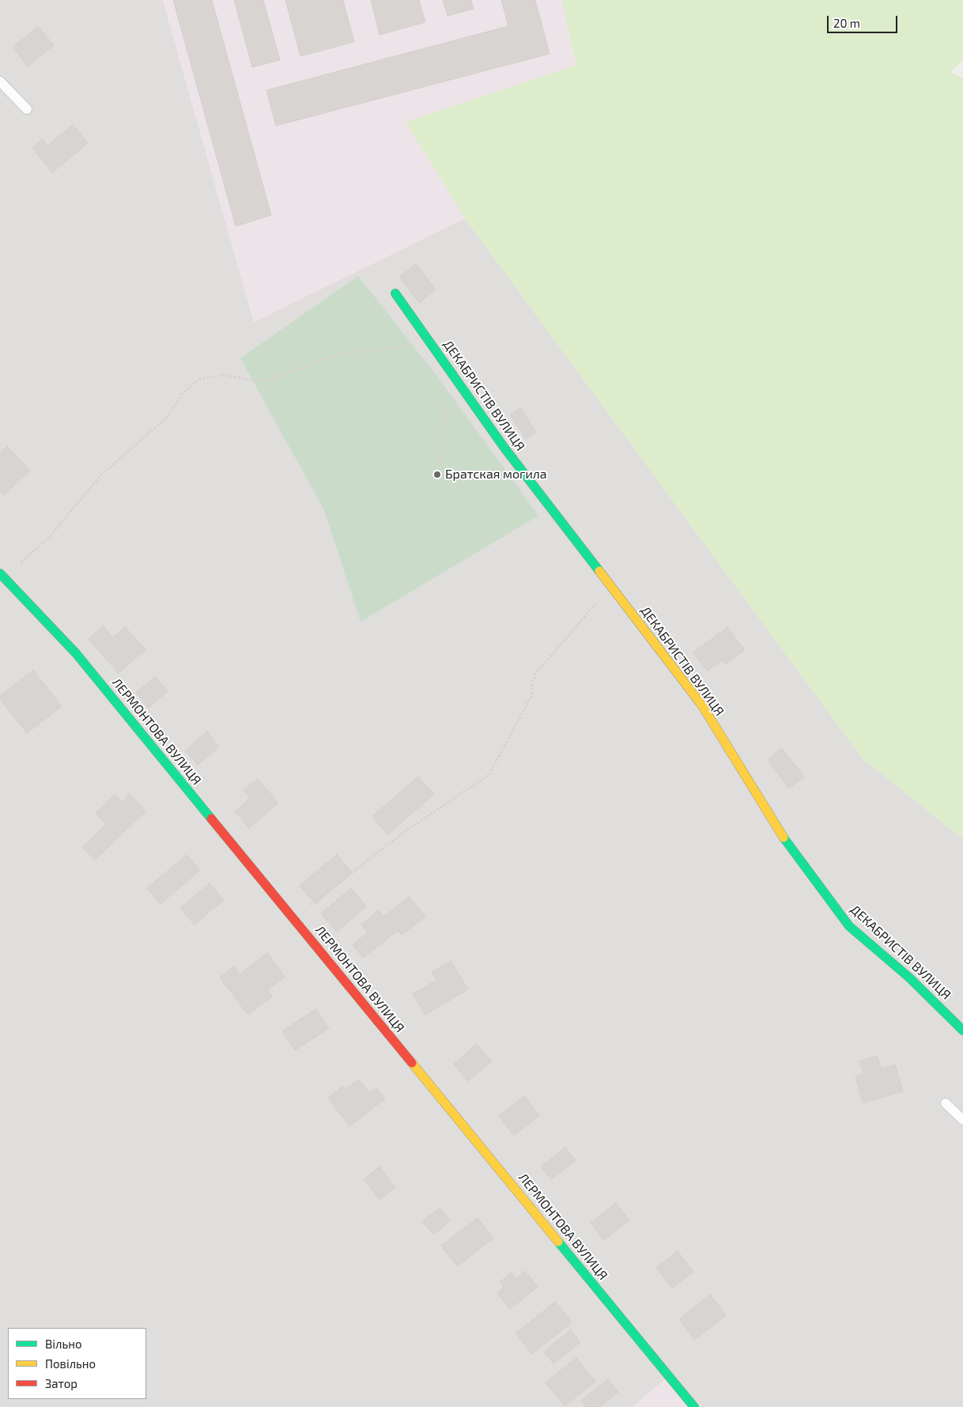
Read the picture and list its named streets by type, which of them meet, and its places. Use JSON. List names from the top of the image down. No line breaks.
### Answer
{"streets":{"street":["ДЕКАБРИСТІВ ВУЛИЦЯ","ЛЕРМОНТОВА ВУЛИЦЯ"]},"places":["Братская могила"],"legend":["Вільно","Повільно","Затор"],"scale_bar":"20 m"}
